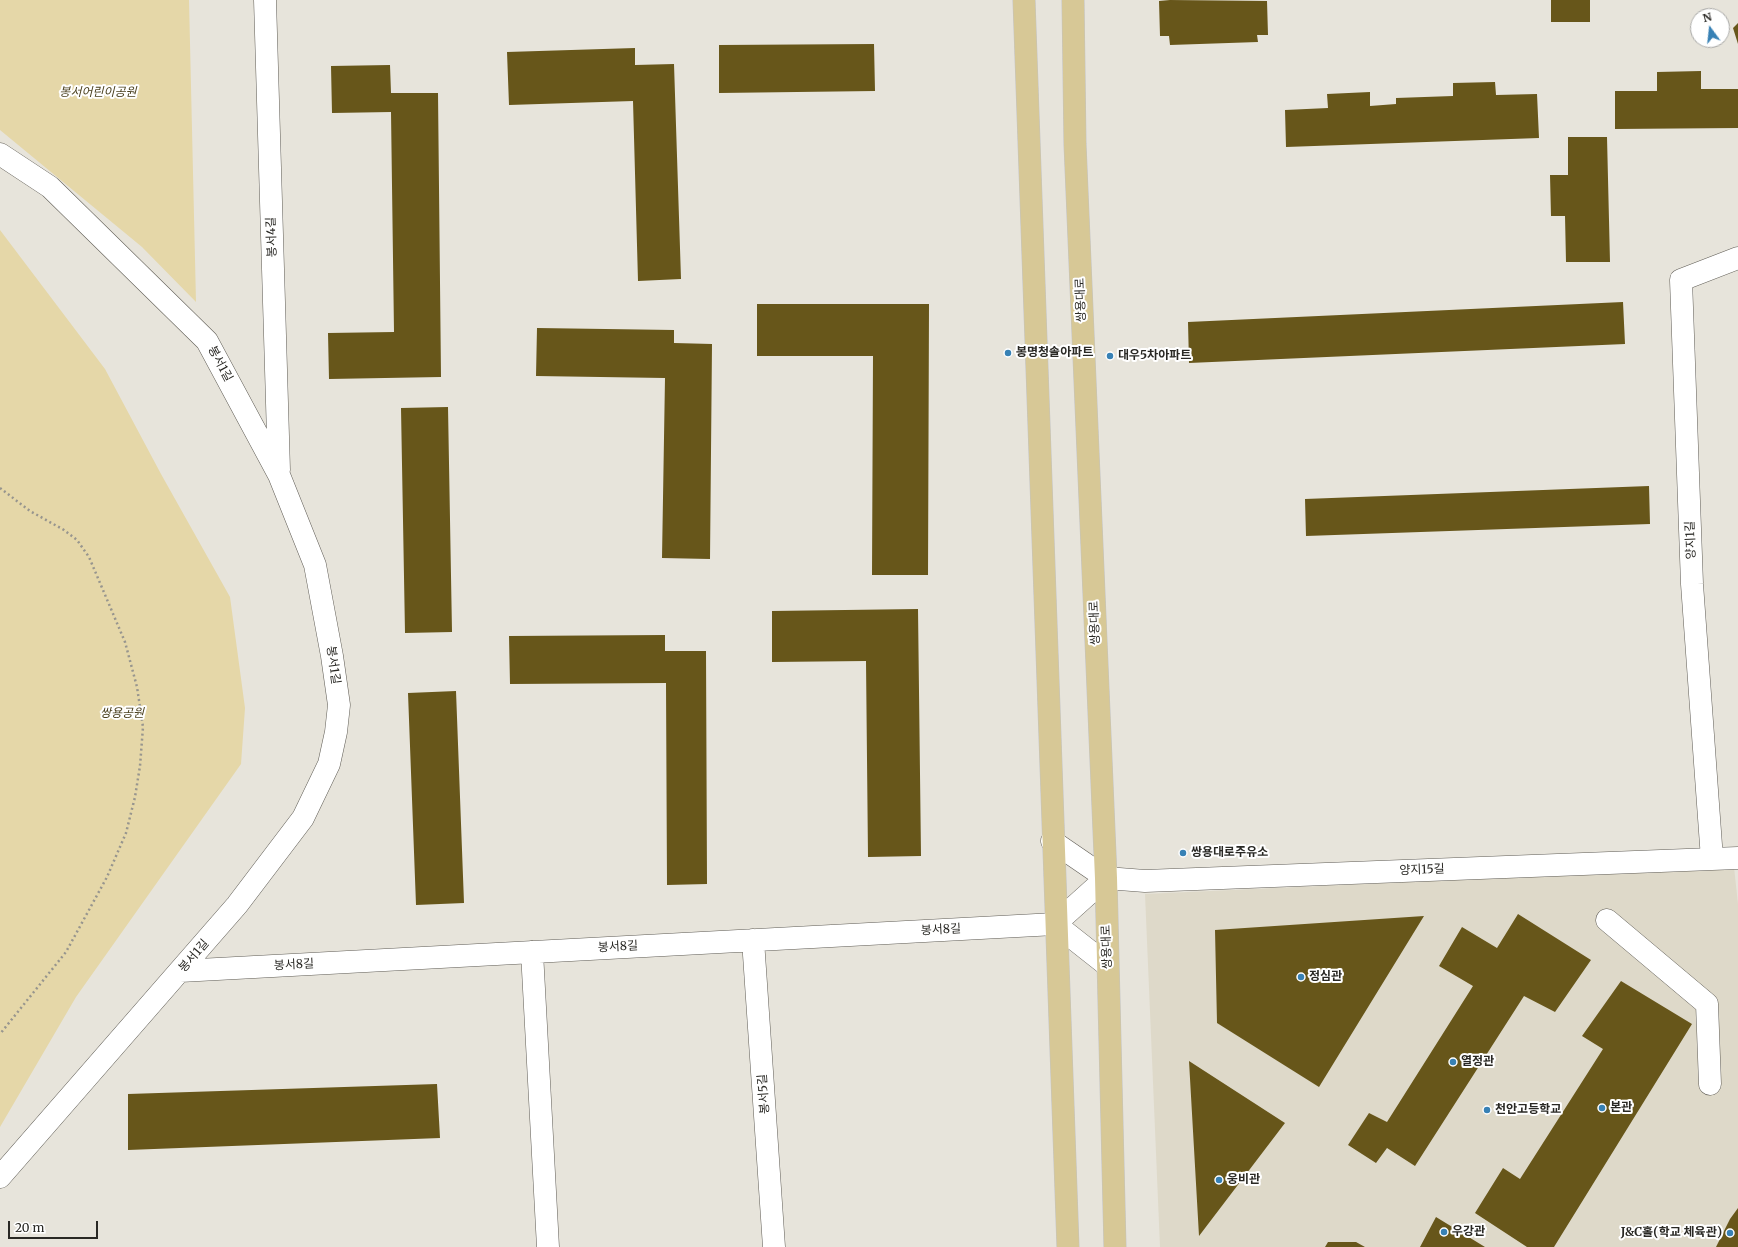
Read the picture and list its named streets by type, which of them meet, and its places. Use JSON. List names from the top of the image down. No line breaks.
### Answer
{"streets":{"main road":["쌍용대로"],"street":["봉서4길","봉서1길","양지1길","양지15길","봉서8길","봉서5길"]},"crossings":[["봉서4길","봉서1길"],["쌍용대로","양지15길"],["봉서1길","봉서8길"],["양지1길","양지15길"],["봉서8길","봉서5길"]],"parks":["봉서어린이공원","쌍용공원"],"places":["봉명청솔아파트","대우5차아파트","쌍용대로주유소","정심관","열정관","본관","천안고등학교","웅비관","우강관","J&C홀(학교 체육관)"],"scale_bar":"20 m","north":"top"}
